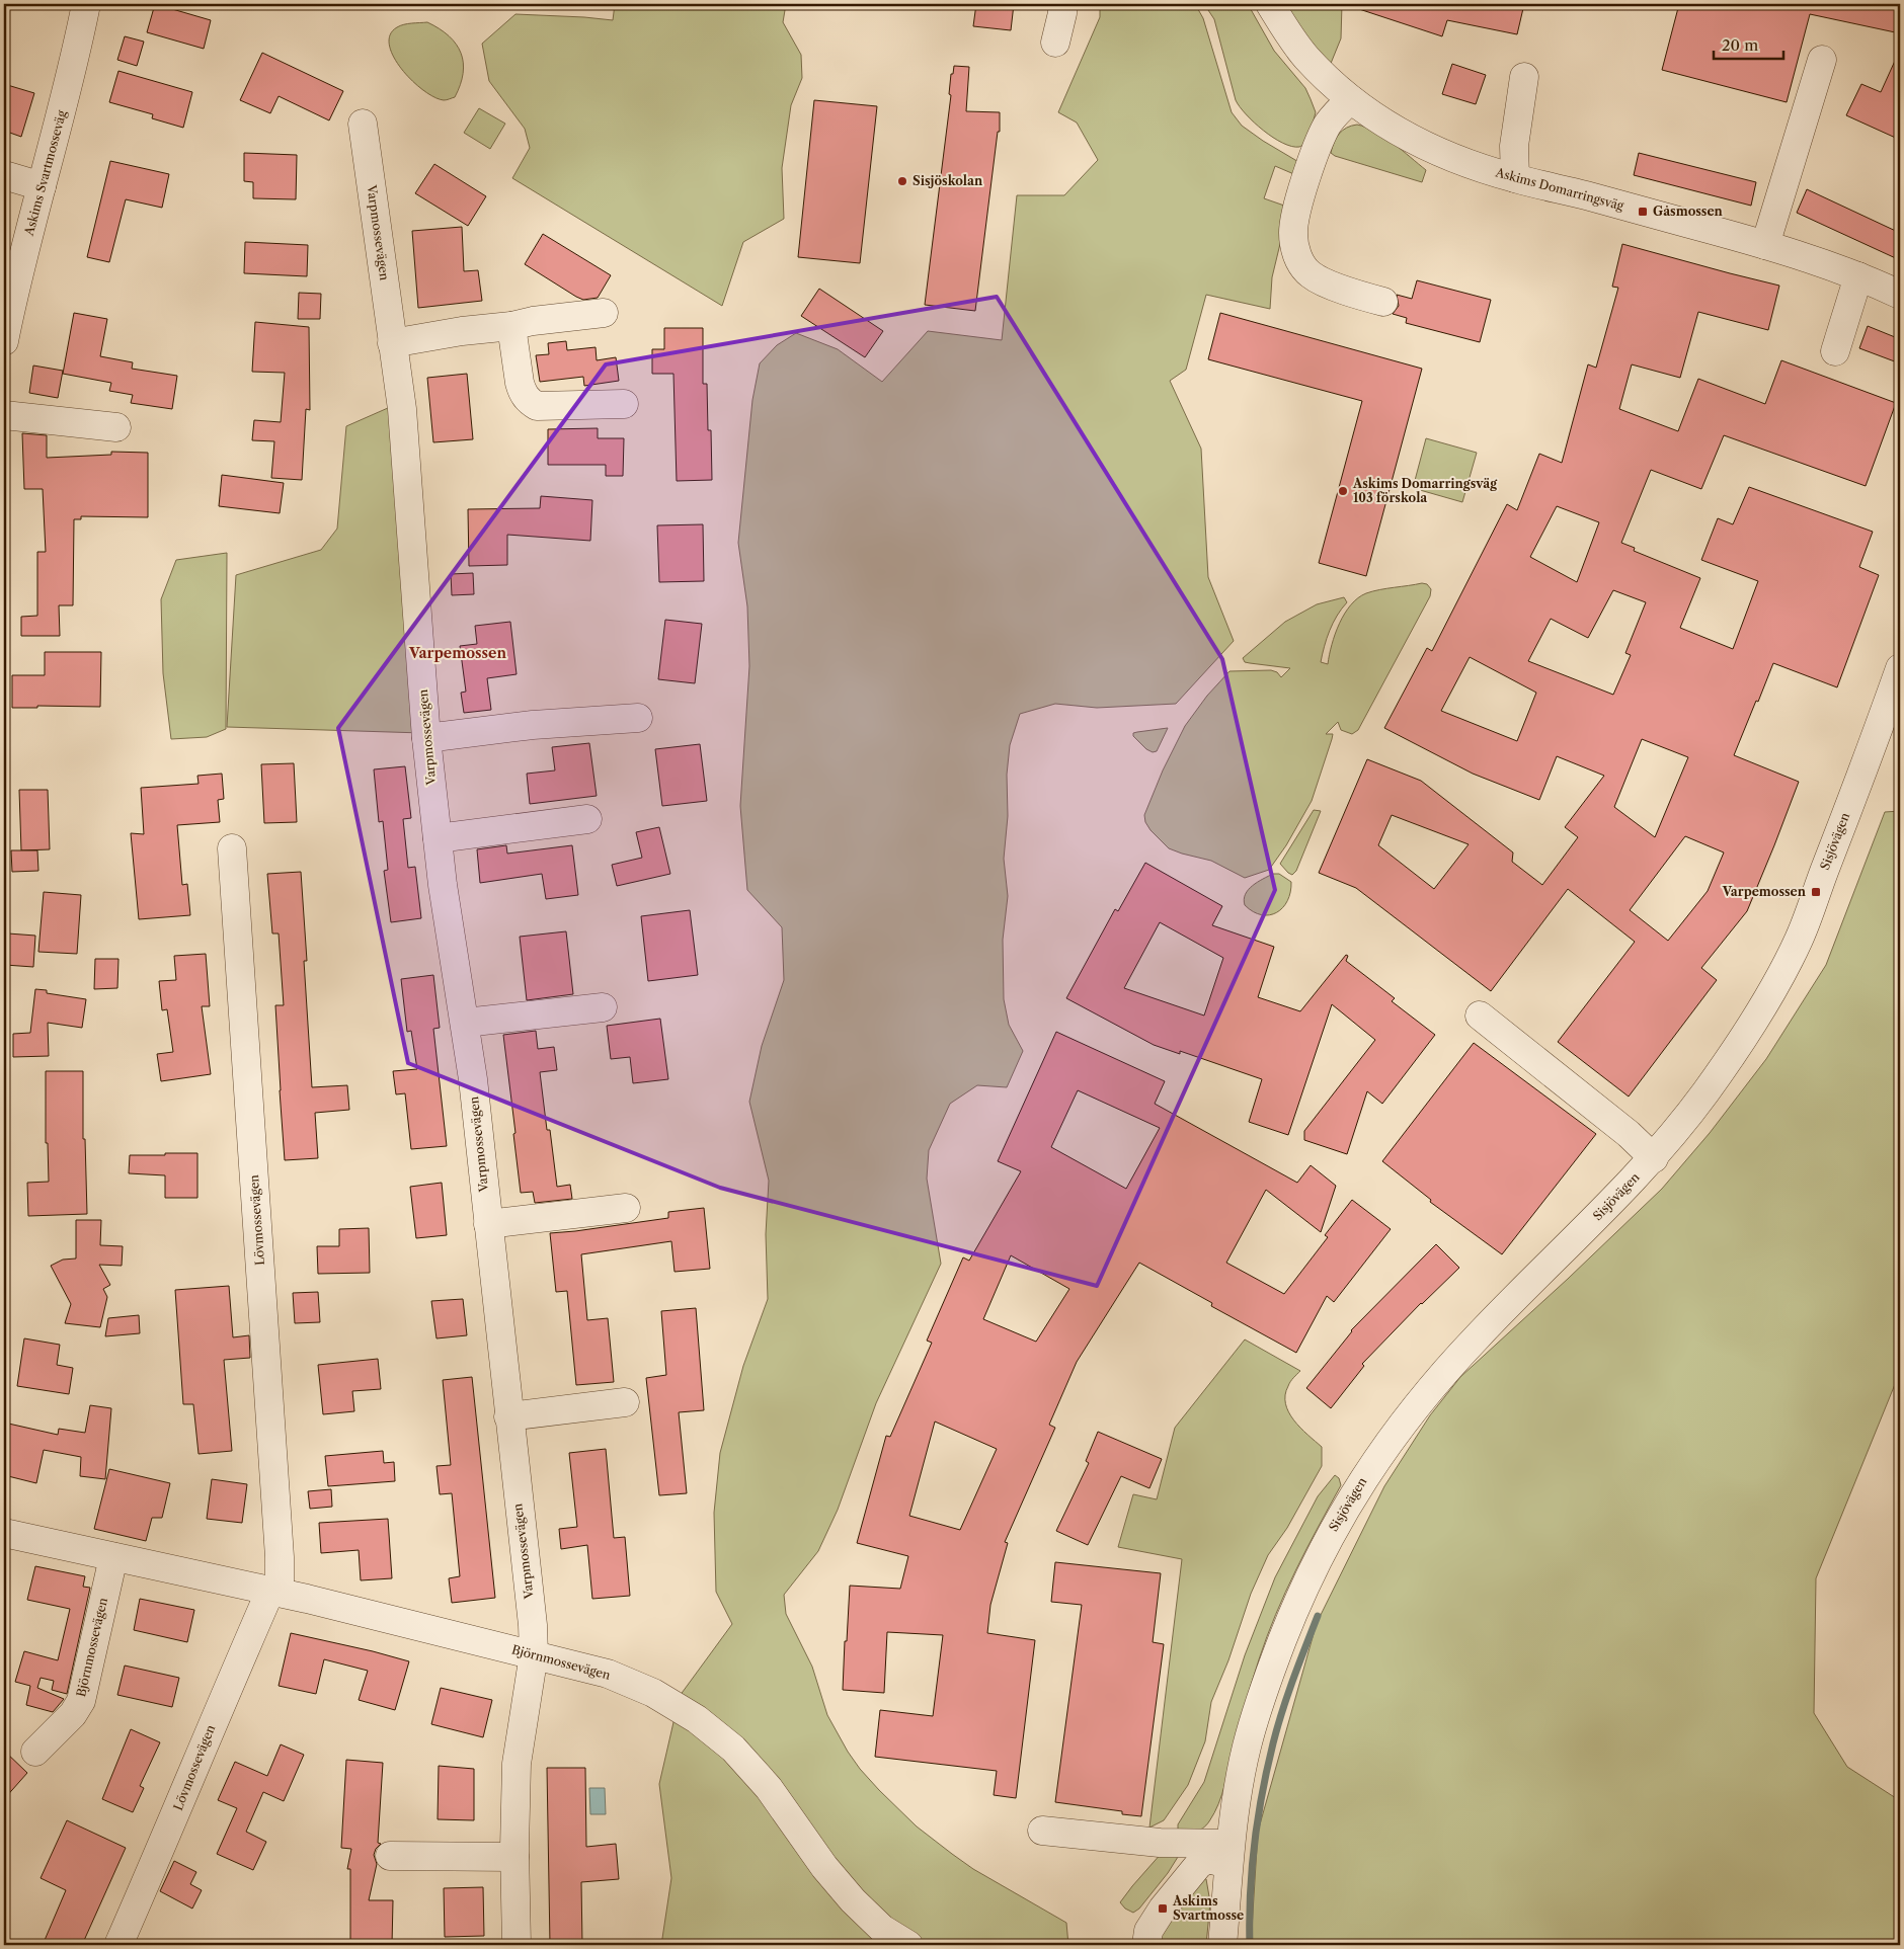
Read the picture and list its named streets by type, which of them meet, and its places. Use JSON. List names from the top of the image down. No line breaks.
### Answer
{"streets":{"street":["Askims Svartmosseväg","Askims Domarringsväg","Varpmossevägen","Sisjövägen","Lövmossevägen","Björnmossevägen"]},"crossings":[["Varpmossevägen","Björnmossevägen"],["Lövmossevägen","Björnmossevägen"]],"districts":["Varpemossen"],"places":{"other":["Sisjöskolan","Askims Domarringsväg 103 förskola"],"transit":["Gåsmossen","Varpemossen","Askims Svartmosse"]},"scale_bar":"20 m"}
